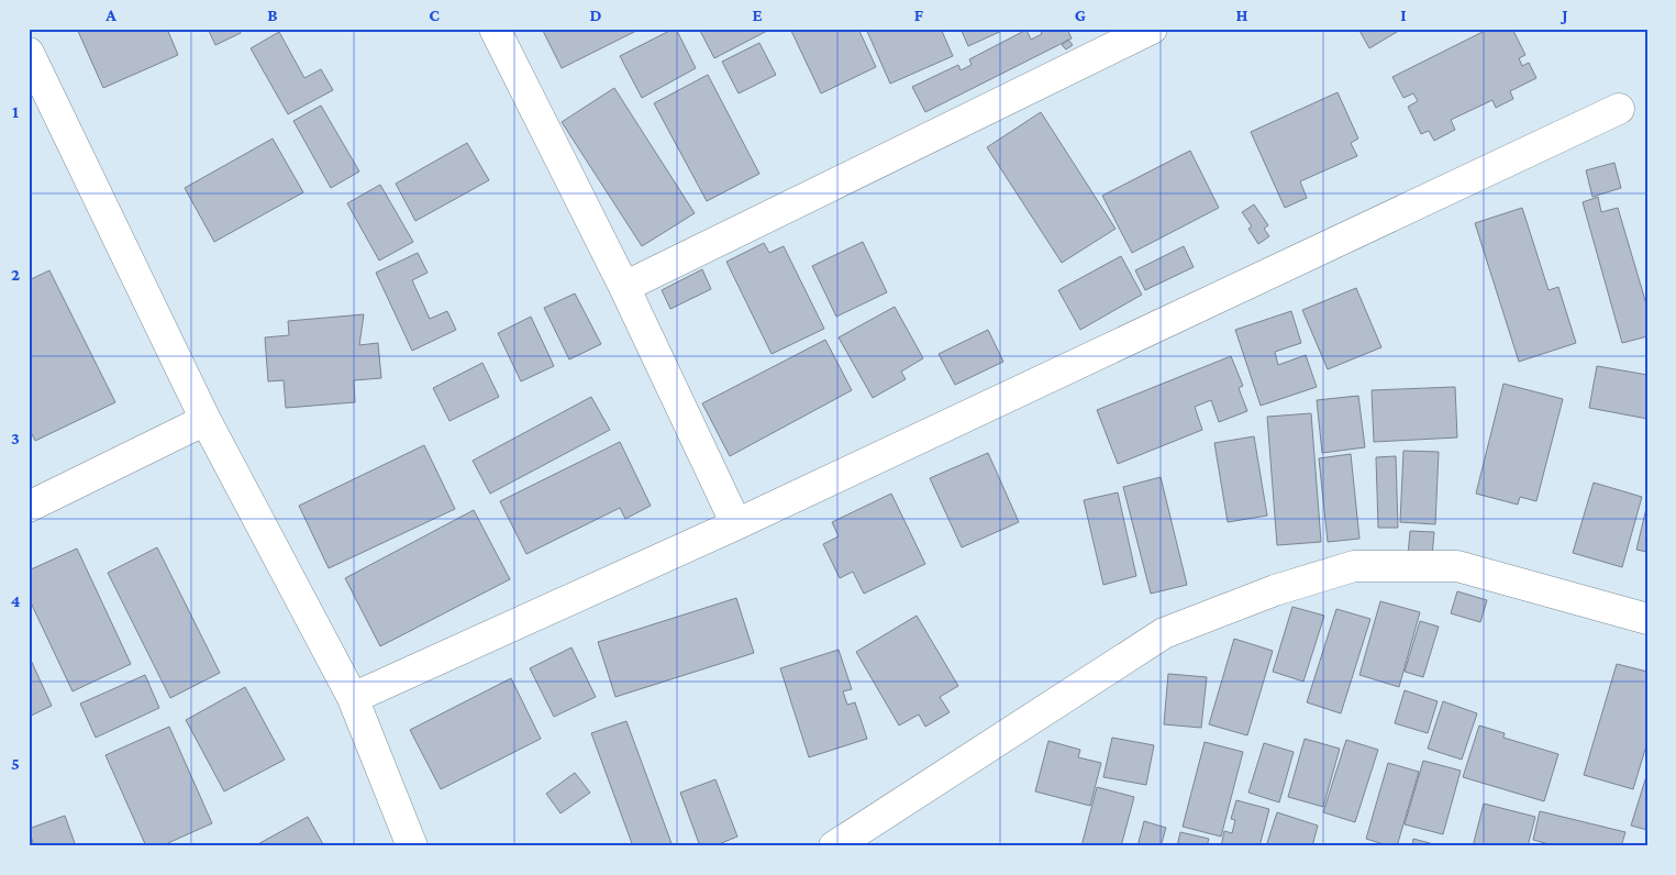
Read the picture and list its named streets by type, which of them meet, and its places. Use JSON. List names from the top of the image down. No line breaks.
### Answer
{"grid":{"columns":["A","B","C","D","E","F","G","H","I","J"],"rows":["1","2","3","4","5"]}}
